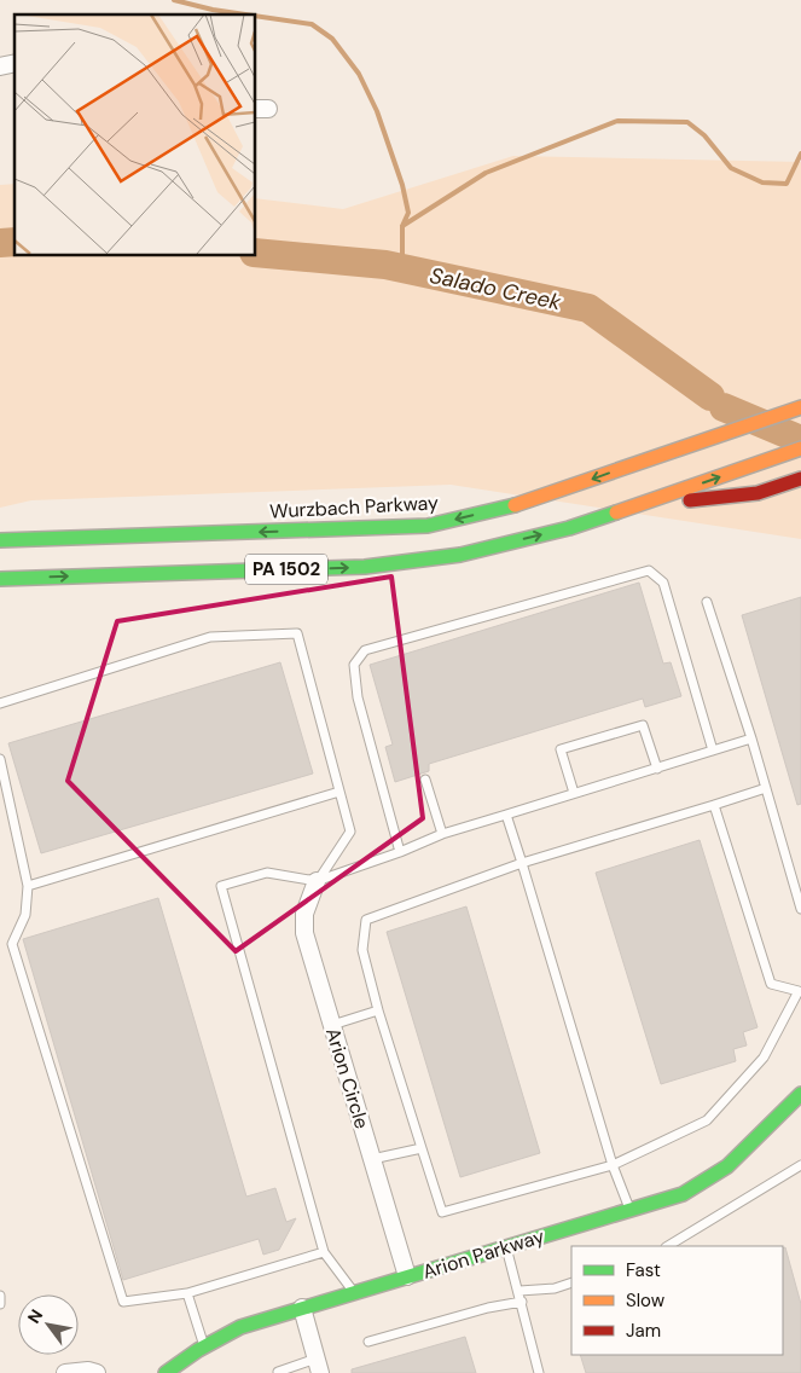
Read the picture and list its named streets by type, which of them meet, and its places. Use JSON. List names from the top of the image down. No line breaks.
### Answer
{"streets":{"main road":["Wurzbach Parkway","PA 1502","Arion Parkway"],"street":["Arion Circle"]},"crossings":[["Arion Circle","Arion Parkway"]],"water":["Salado Creek"],"legend":["Fast","Slow","Jam"],"north":"top left"}
